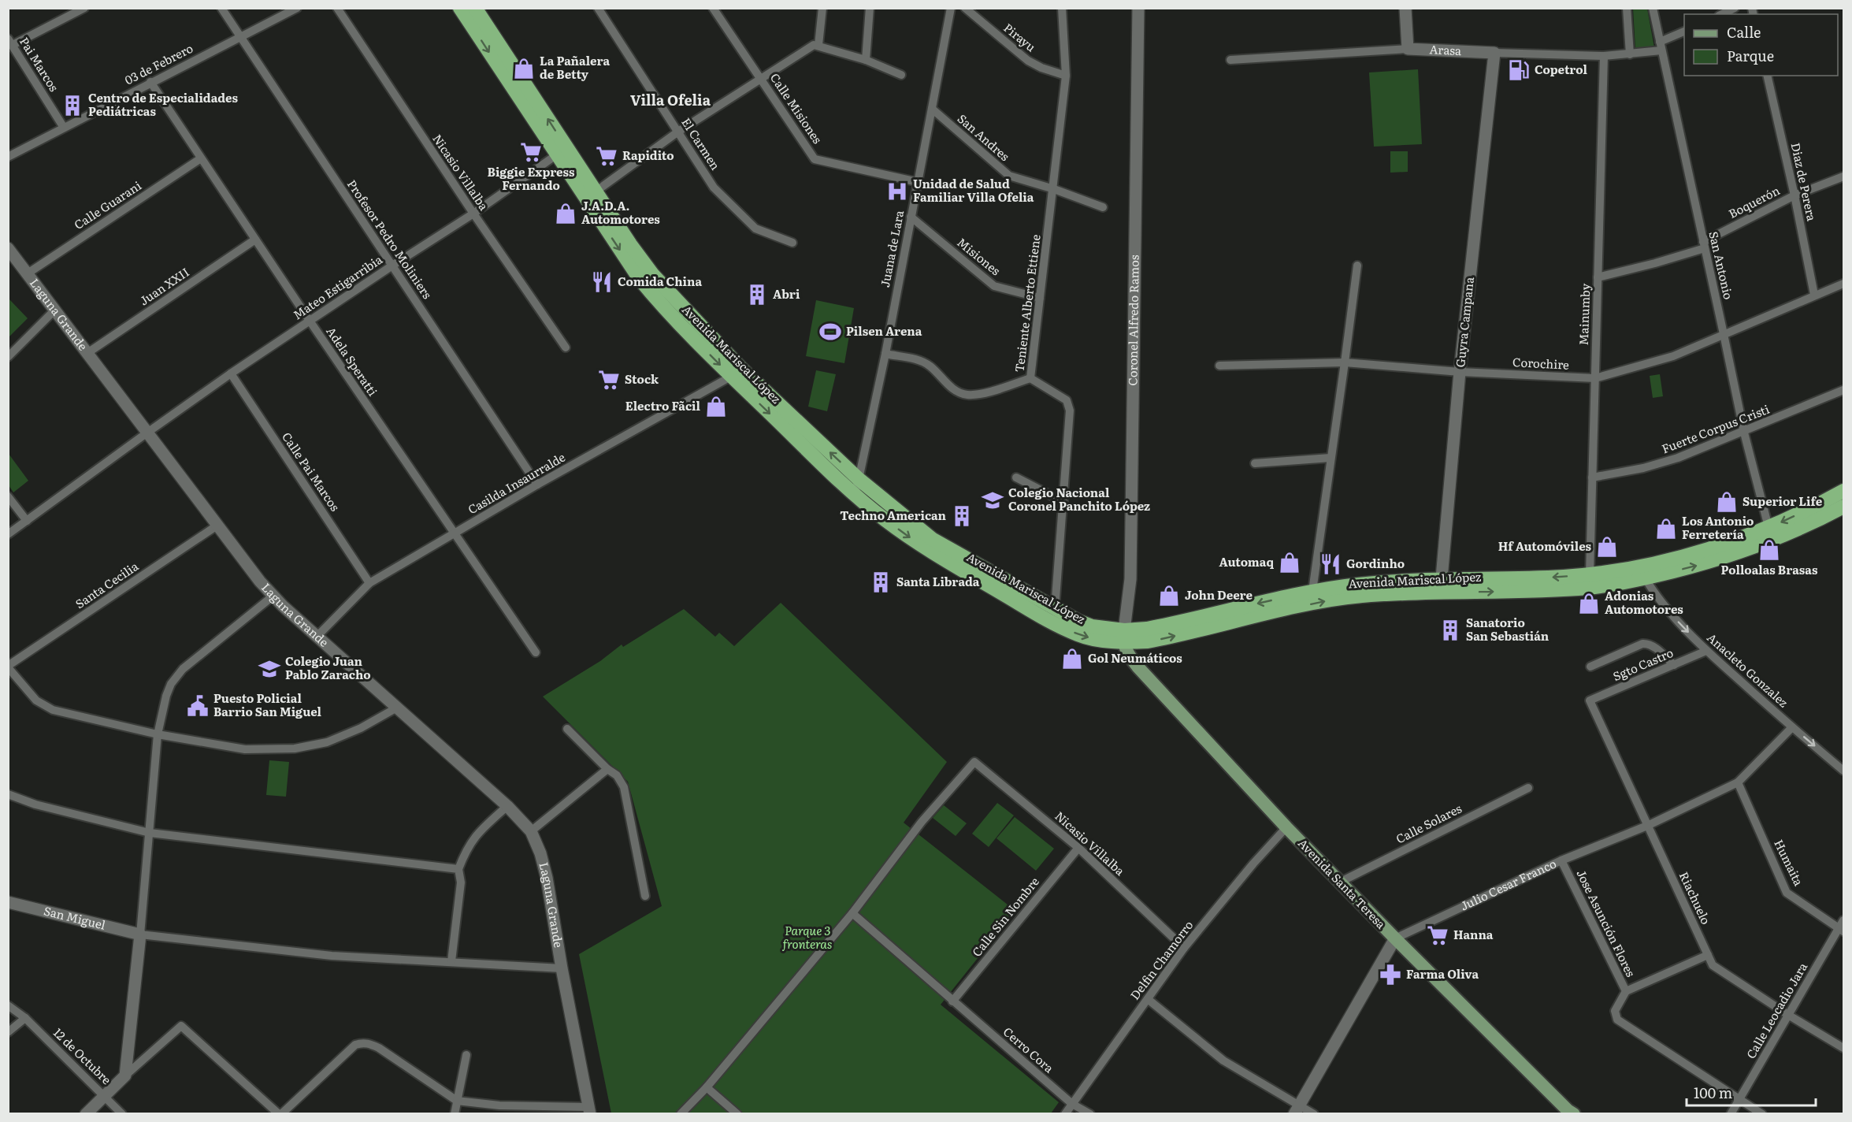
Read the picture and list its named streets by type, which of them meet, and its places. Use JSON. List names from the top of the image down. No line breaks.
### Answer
{"streets":{"highway":["Avenida Mariscal López"],"main road":["Arasa","Laguna Grande","Coronel Alfredo Ramos","Guyra Campana","Avenida Santa Teresa","San Miguel"],"street":["Pirayu","Pai Marcos","03 de Febrero","Calle Misiones","San Andres","El Carmen","Nicasio Villalba","Diaz de Perera","Boquerón","Calle Guarani","Profesor Pedro Moliniers","Juana de Lara","Misiones","San Antonio","Juan XXII","Mateo Estigarribia","Teniente Alberto Ettiene","Mainumby","Adela Speratti","Corochire","Fuerte Corpus Cristi","Calle Pai Marcos","Casilda Insaurralde","Santa Cecilia","Sgto Castro","Anacleto Gonzalez","Calle Solares","Humaita","Julio Cesar Franco","Riachuelo","Calle Sin Nombre","Jose Asunción Flores","Delfin Chamorro","Calle Leocadio Jara","Cerro Cora","12 de Octubre"]},"crossings":[["Pirayu","Teniente Alberto Ettiene"],["Arasa","San Antonio"],["Arasa","Mainumby"],["Arasa","Guyra Campana"],["Pai Marcos","03 de Febrero"],["03 de Febrero","Profesor Pedro Moliniers"],["03 de Febrero","Adela Speratti"],["Calle Misiones","Juana de Lara"],["San Andres","Juana de Lara"],["San Andres","Teniente Alberto Ettiene"],["Nicasio Villalba","Mateo Estigarribia"],["Nicasio Villalba","Calle Sin Nombre"],["Nicasio Villalba","Delfin Chamorro"],["Nicasio Villalba","Cerro Cora"],["Diaz de Perera","Boquerón"],["Diaz de Perera","Corochire"],["Boquerón","San Antonio"],["Boquerón","Mainumby"],["Calle Guarani","Laguna Grande"],["Calle Guarani","Adela Speratti"],["Profesor Pedro Moliniers","Mateo Estigarribia"],["Profesor Pedro Moliniers","Casilda Insaurralde"],["Juana de Lara","Misiones"],["Juana de Lara","Avenida Mariscal López"],["Misiones","Teniente Alberto Ettiene"],["San Antonio","Avenida Mariscal López"],["San Antonio","Corochire"],["San Antonio","Fuerte Corpus Cristi"],["Juan XXII","Laguna Grande"],["Juan XXII","Adela Speratti"],["Mateo Estigarribia","Laguna Grande"],["Mateo Estigarribia","Avenida Mariscal López"],["Mateo Estigarribia","Adela Speratti"],["Mateo Estigarribia","Calle Pai Marcos"],["Teniente Alberto Ettiene","Avenida Mariscal López"],["Mainumby","Avenida Mariscal López"],["Mainumby","Corochire"],["Mainumby","Fuerte Corpus Cristi"],["Laguna Grande","Casilda Insaurralde"],["Laguna Grande","Santa Cecilia"],["Coronel Alfredo Ramos","Avenida Mariscal López"],["Coronel Alfredo Ramos","Avenida Santa Teresa"],["Guyra Campana","Avenida Mariscal López"],["Guyra Campana","Corochire"],["Avenida Mariscal López","Casilda Insaurralde"],["Avenida Mariscal López","Anacleto Gonzalez"],["Avenida Mariscal López","Avenida Santa Teresa"],["Adela Speratti","Casilda Insaurralde"],["Calle Pai Marcos","Casilda Insaurralde"],["Sgto Castro","Anacleto Gonzalez"],["Sgto Castro","Riachuelo"],["Anacleto Gonzalez","Julio Cesar Franco"],["Calle Solares","Avenida Santa Teresa"],["Humaita","Julio Cesar Franco"],["Humaita","Calle Leocadio Jara"],["Avenida Santa Teresa","Julio Cesar Franco"],["Avenida Santa Teresa","Delfin Chamorro"],["Julio Cesar Franco","Riachuelo"],["Julio Cesar Franco","Jose Asunción Flores"],["Riachuelo","Calle Leocadio Jara"],["Calle Sin Nombre","Cerro Cora"],["Jose Asunción Flores","Calle Leocadio Jara"],["Delfin Chamorro","Cerro Cora"]],"one_way":["Anacleto Gonzalez"],"districts":["Villa Ofelia"],"parks":["Parque 3 fronteras"],"places":{"shop":["La Pañalera de Betty","J.A.D.A. Automotores","Electro Fãcil","Superior Life","Los Antonio Ferretería","Hf Automóviles","Polloalas Brasas","Automaq","John Deere","Adonias Automotores","Gol Neumáticos"],"fuel station":["Copetrol"],"building":["Centro de Especialidades Pediátricas","Abri","Techno American","Santa Librada","Sanatorio San Sebastián"],"supermarket":["Biggie Express Fernando","Rapidito","Stock","Hanna"],"hospital":["Unidad de Salud Familiar Villa Ofelia"],"restaurant":["Comida China","Gordinho"],"sports":["Pilsen Arena"],"school or university":["Colegio Nacional Coronel Panchito López","Colegio Juan Pablo Zaracho"],"public building":["Puesto Policial Barrio San Miguel"],"pharmacy":["Farma Oliva"]},"legend":["Calle","Parque"],"scale_bar":"100 m"}
